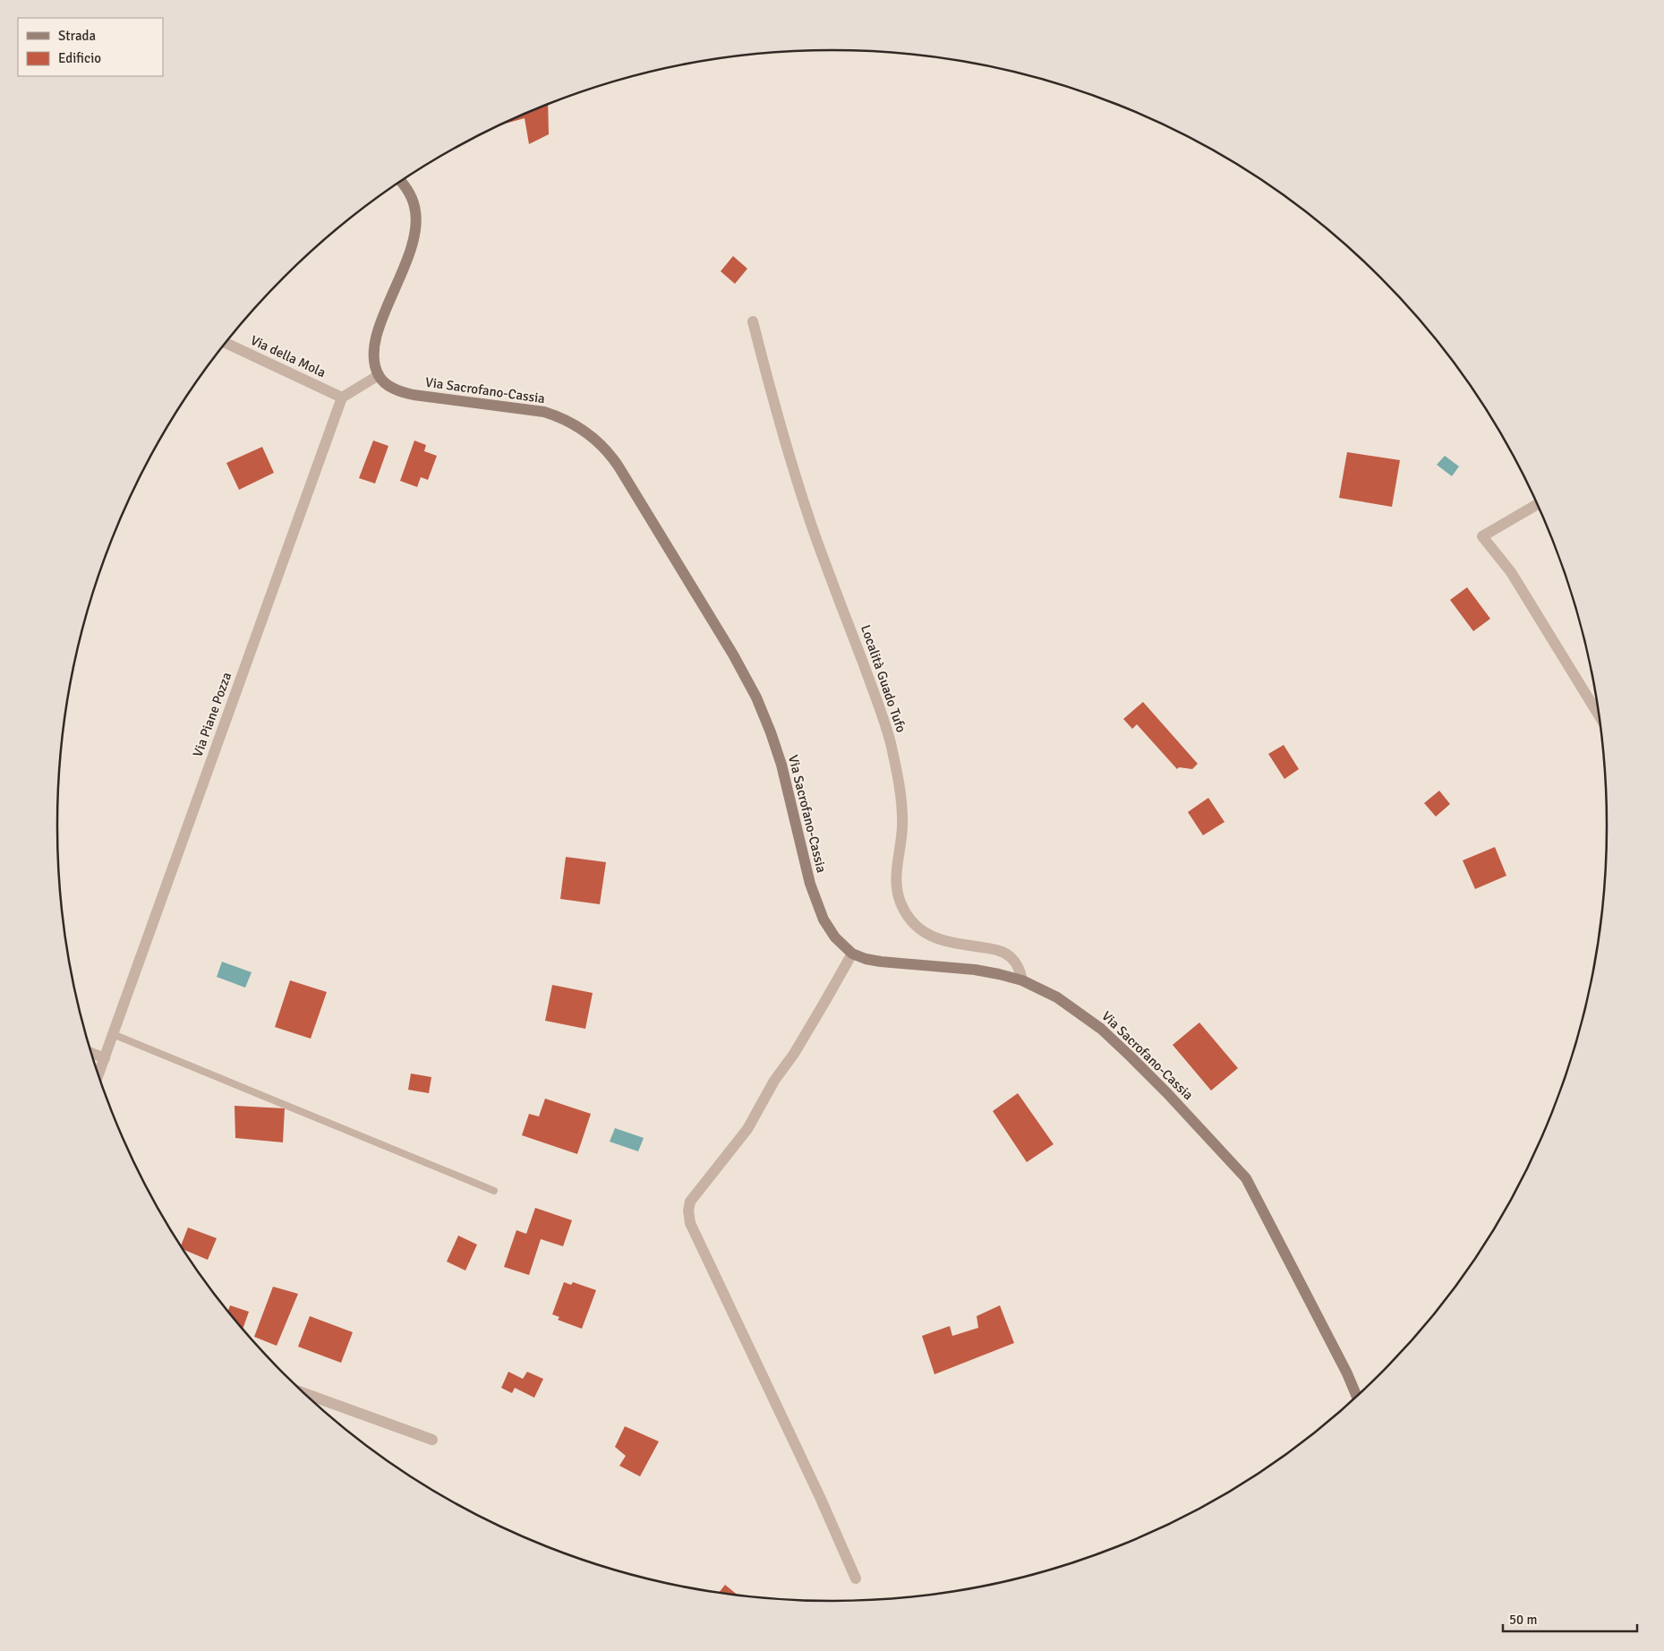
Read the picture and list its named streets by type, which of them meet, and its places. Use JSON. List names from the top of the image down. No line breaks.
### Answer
{"streets":{"street":["Via della Mola","Via Sacrofano-Cassia","Località Guado Tufo","Via Piane Pozza"]},"crossings":[["Via della Mola","Via Piane Pozza"],["Via Sacrofano-Cassia","Località Guado Tufo"]],"legend":["Strada","Edificio"],"scale_bar":"50 m"}
